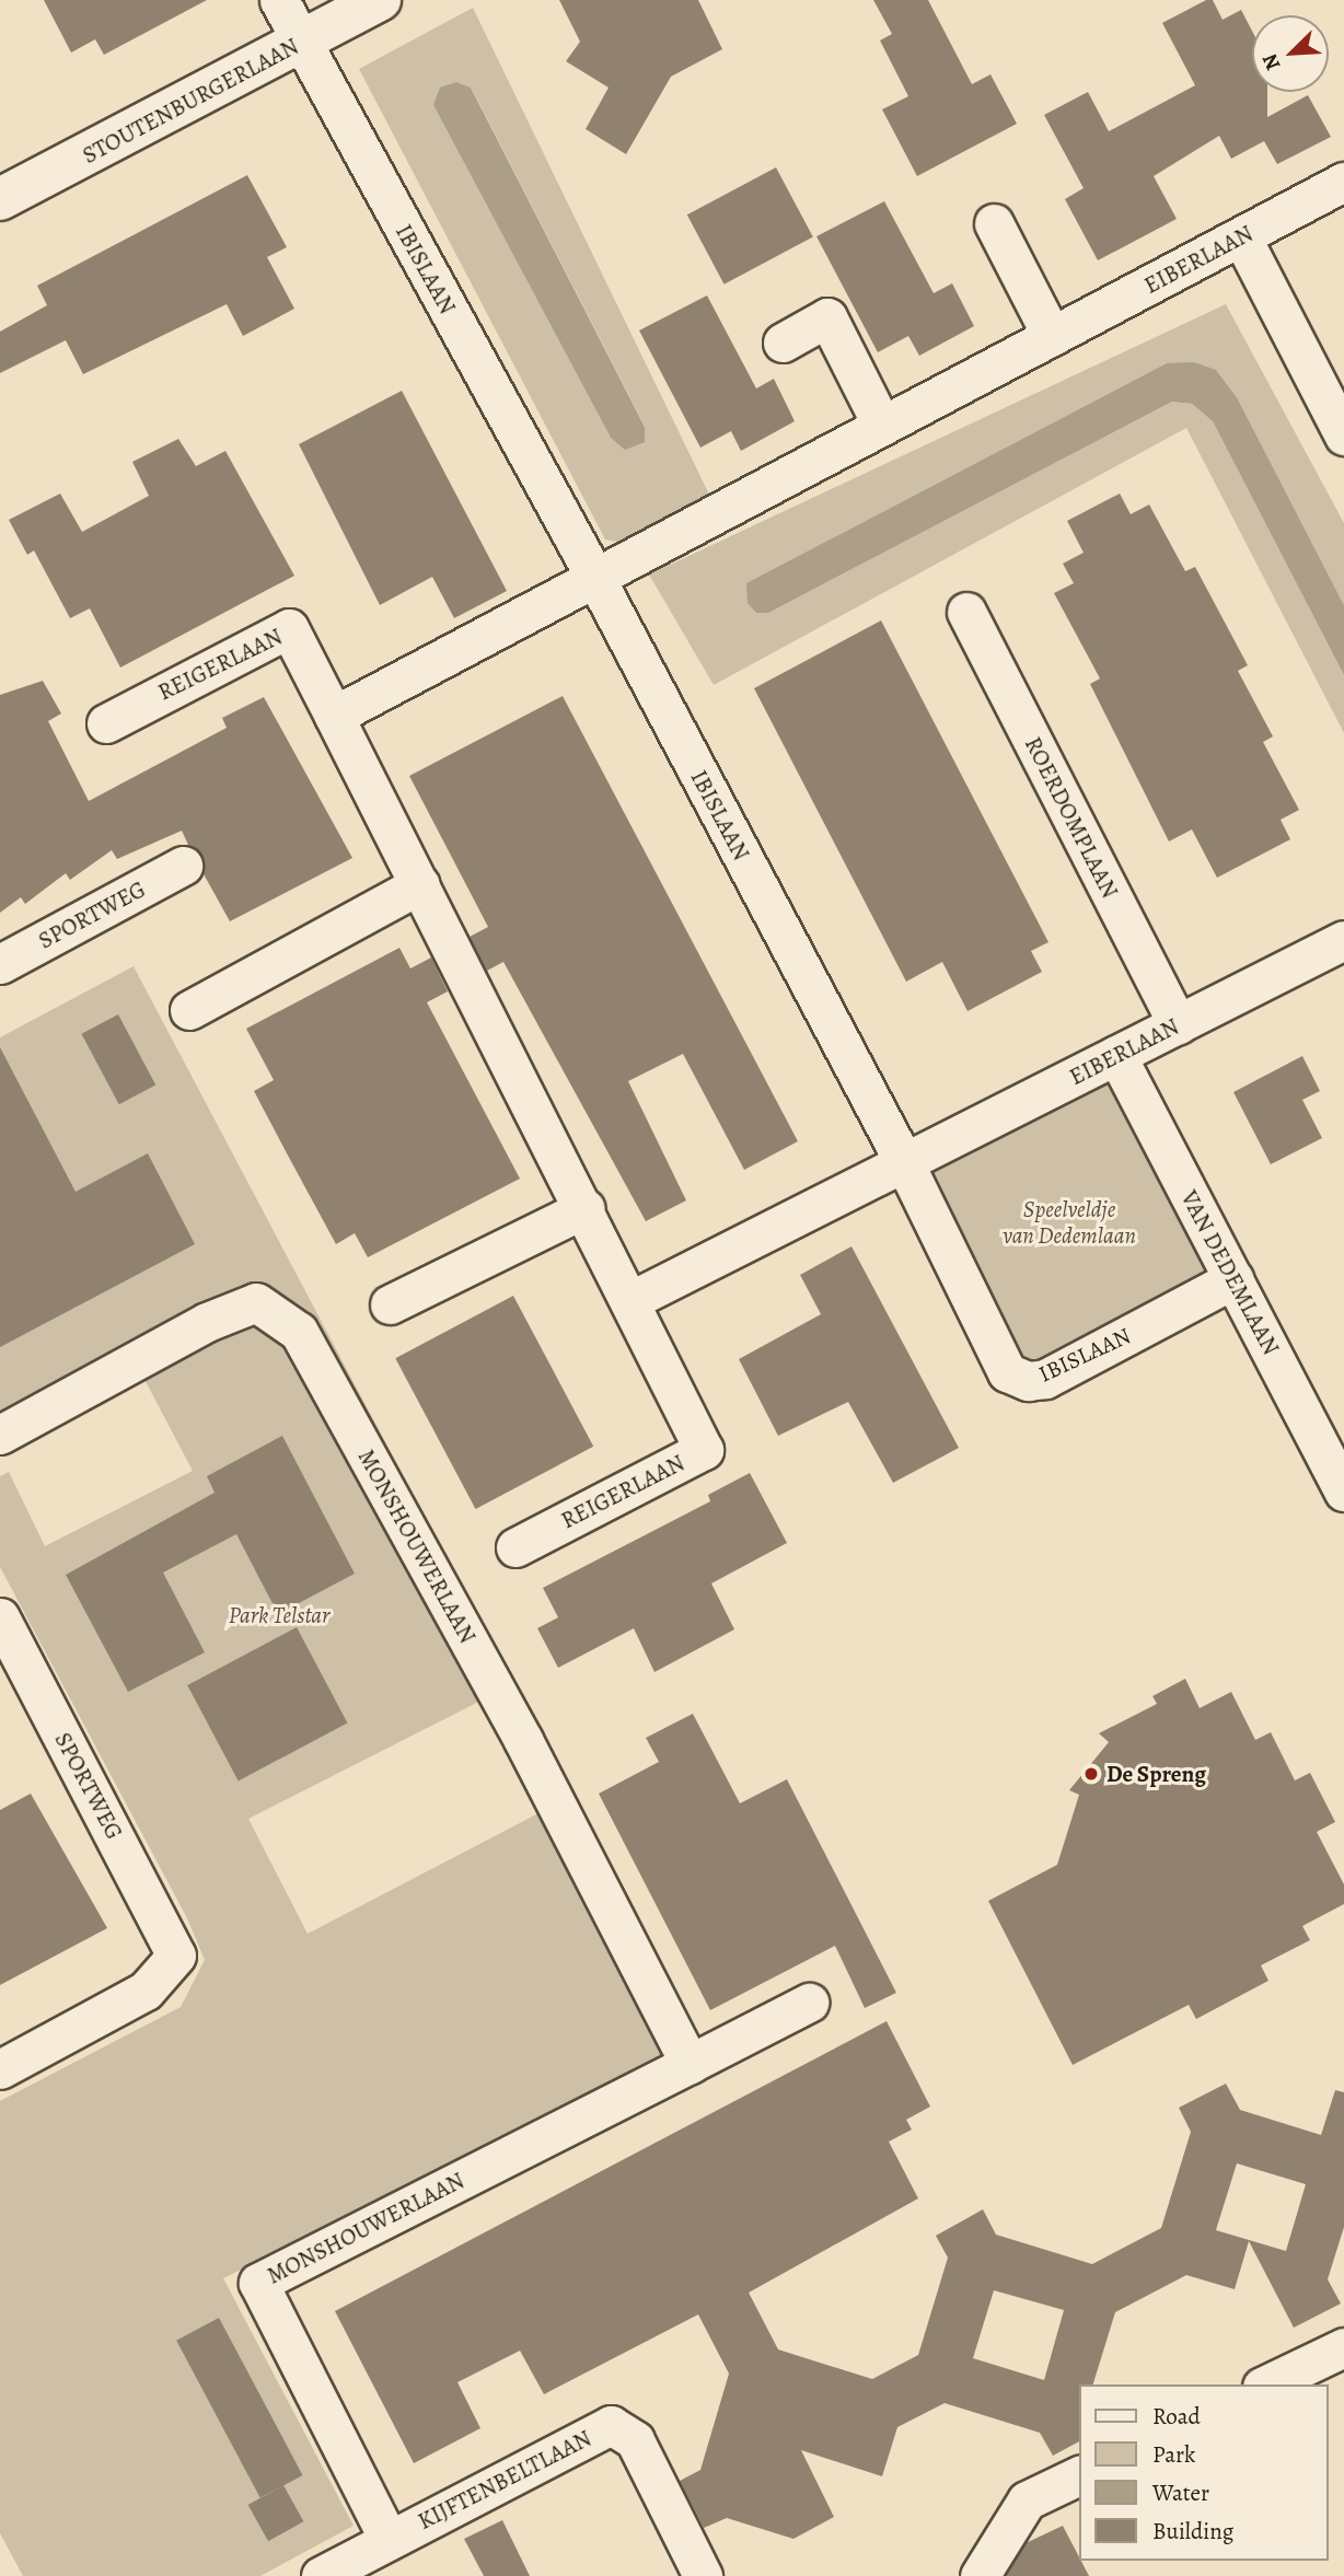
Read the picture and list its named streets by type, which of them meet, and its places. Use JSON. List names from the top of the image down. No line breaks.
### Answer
{"streets":{"street":["STOUTENBURGERLAAN","EIBERLAAN","IBISLAAN","REIGERLAAN","ROERDOMPLAAN","SPORTWEG","VAN DEDEMLAAN","MONSHOUWERLAAN","KIJFTENBELTLAAN"]},"crossings":[["STOUTENBURGERLAAN","IBISLAAN"],["EIBERLAAN","IBISLAAN"],["EIBERLAAN","ROERDOMPLAAN"],["EIBERLAAN","VAN DEDEMLAAN"],["IBISLAAN","VAN DEDEMLAAN"],["MONSHOUWERLAAN","KIJFTENBELTLAAN"]],"parks":["Speelveldje van Dedemlaan","Park Telstar"],"places":["De Spreng"],"legend":["Road","Park","Water","Building"],"north":"bottom left"}
